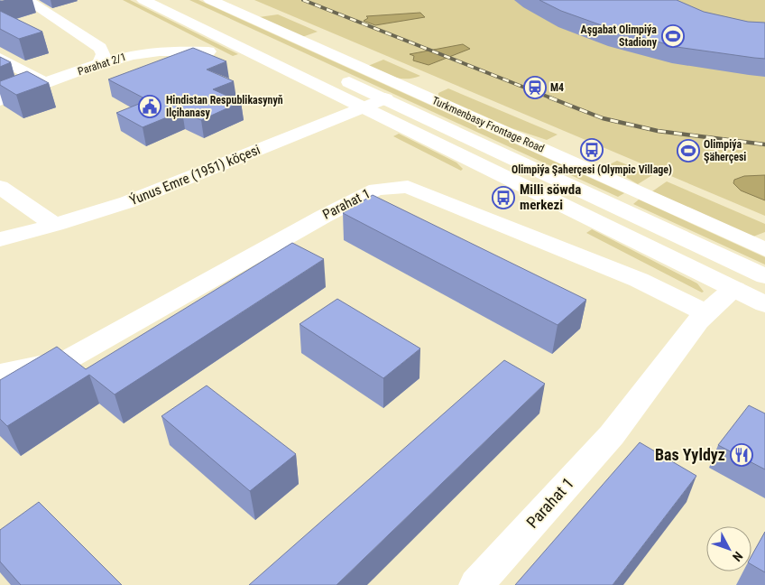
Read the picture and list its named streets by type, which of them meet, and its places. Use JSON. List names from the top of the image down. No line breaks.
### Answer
{"streets":{"street":["Parahat 2/1","Turkmenbasy Frontage Road","Ýunus Emre (1951) köçesi","Parahat 1"]},"places":{"sports":["Aşgabat Olimpiýa Stadiony","Olimpiýa Şäherçesi"],"station":["M4"],"public building":["Hindistan Respublikasynyň Ilçihanasy"],"bus stop":["Olimpiýa Şaherçesi (Olympic Village)","Milli söwda merkezi"],"restaurant":["Bas Yyldyz"]},"north":"bottom right"}
